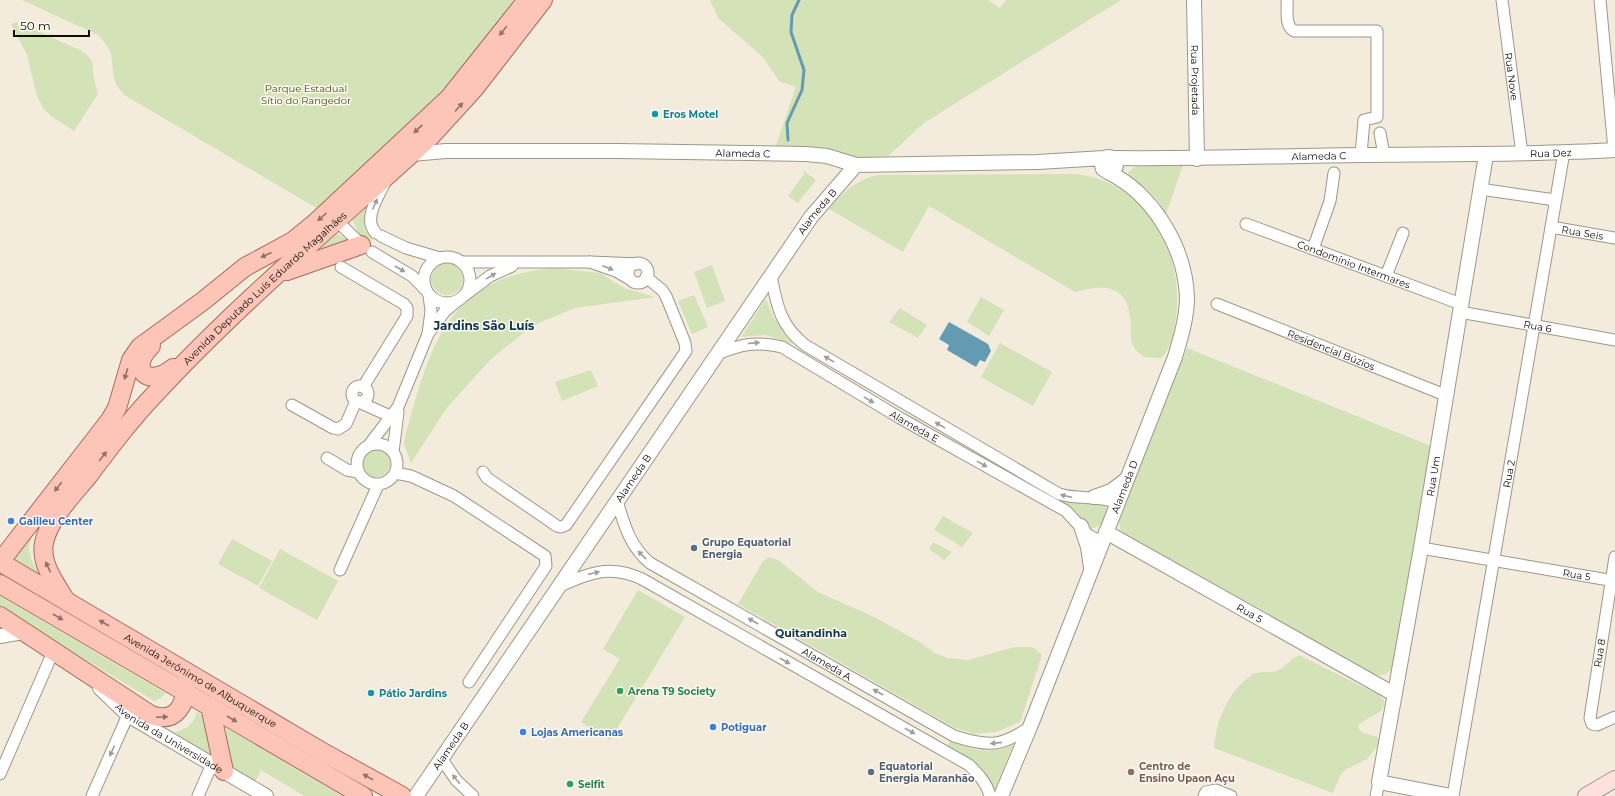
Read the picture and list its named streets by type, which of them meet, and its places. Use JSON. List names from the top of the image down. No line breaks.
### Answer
{"streets":{"main road":["Avenida Deputado Luís Eduardo Magalhães","Avenida Jerônimo de Albuquerque","Avenida da Universidade"],"street":["Rua Nove","Rua Projetada","Alameda C","Rua Dez","Alameda B","Rua Seis","Condomínio Intermares","Rua 6","Residencial Búzios","Alameda E","Rua 2","Rua Um","Alameda D","Rua 5","Rua 8","Alameda A"]},"crossings":[["Rua Nove","Rua Dez"],["Rua Projetada","Alameda C"],["Alameda C","Rua Dez"],["Alameda C","Alameda B"],["Alameda C","Avenida Deputado Luís Eduardo Magalhães"],["Alameda C","Rua Um"],["Alameda C","Alameda D"],["Rua Dez","Rua 2"],["Rua Dez","Rua Um"],["Alameda B","Alameda E"],["Alameda B","Alameda A"],["Rua Seis","Rua 2"],["Condomínio Intermares","Rua 6"],["Condomínio Intermares","Rua Um"],["Avenida Deputado Luís Eduardo Magalhães","Avenida Jerônimo de Albuquerque"],["Rua 6","Rua 2"],["Rua 6","Rua Um"],["Residencial Búzios","Rua Um"],["Alameda E","Alameda D"],["Alameda E","Rua 5"],["Rua 2","Rua 5"],["Rua Um","Rua 5"],["Alameda D","Rua 5"],["Alameda D","Alameda A"],["Rua 5","Rua 8"],["Avenida Jerônimo de Albuquerque","Avenida da Universidade"]],"districts":["Jardins São Luís","Quitandinha"],"parks":["Parque Estadual Sítio do Rangedor"],"places":["Eros Motel","Galileu Center","Grupo Equatorial Energia","Arena T9 Society","Pátio Jardins","Potiguar","Lojas Americanas","Equatorial Energia Maranhão","Centro de Ensino Upaon Açu","Selfit"],"scale_bar":"50 m"}
